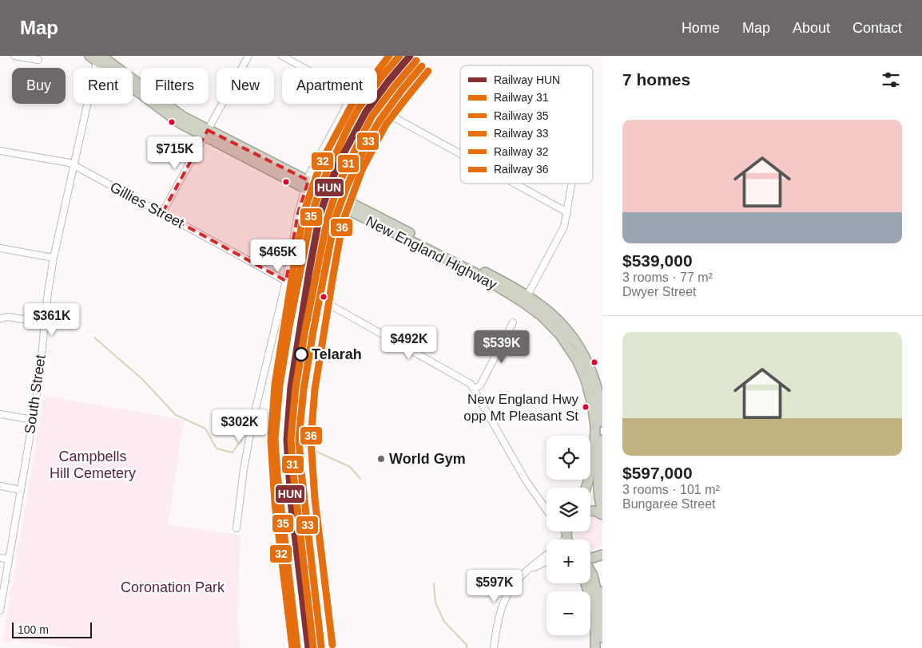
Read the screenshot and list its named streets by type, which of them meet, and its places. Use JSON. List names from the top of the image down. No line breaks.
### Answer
{"streets":{"highway":["New England Highway"],"street":["Gillies Street","South Street"]},"crossings":[["Gillies Street","South Street"],["New England Highway","South Street"]],"parks":["Campbells Hill Cemetery","Coronation Park"],"places":["Telarah","New England Hwy opp Mt Pleasant St","World Gym"],"lines":["rail line HUN","rail line 35","rail line 32","rail line 31","rail line 33","rail line 36"],"legend":["Railway HUN","Railway 31","Railway 35","Railway 33","Railway 32","Railway 36"],"scale_bar":"100 m","page":{"header":"Map","nav":["Home","Map","About","Contact"],"heading":"7 homes","chip":["Buy","Rent","Filters","New","Apartment"],"list":[{"name":"$539,000","note":"3 rooms · 77 m² · Dwyer Street"},{"name":"$597,000","note":"3 rooms · 101 m² · Bungaree Street"}],"price":["$715K","$465K","$361K","$492K","$539K","$302K","$597K"],"map_buttons":["+","−"],"scale":"100 m"}}
